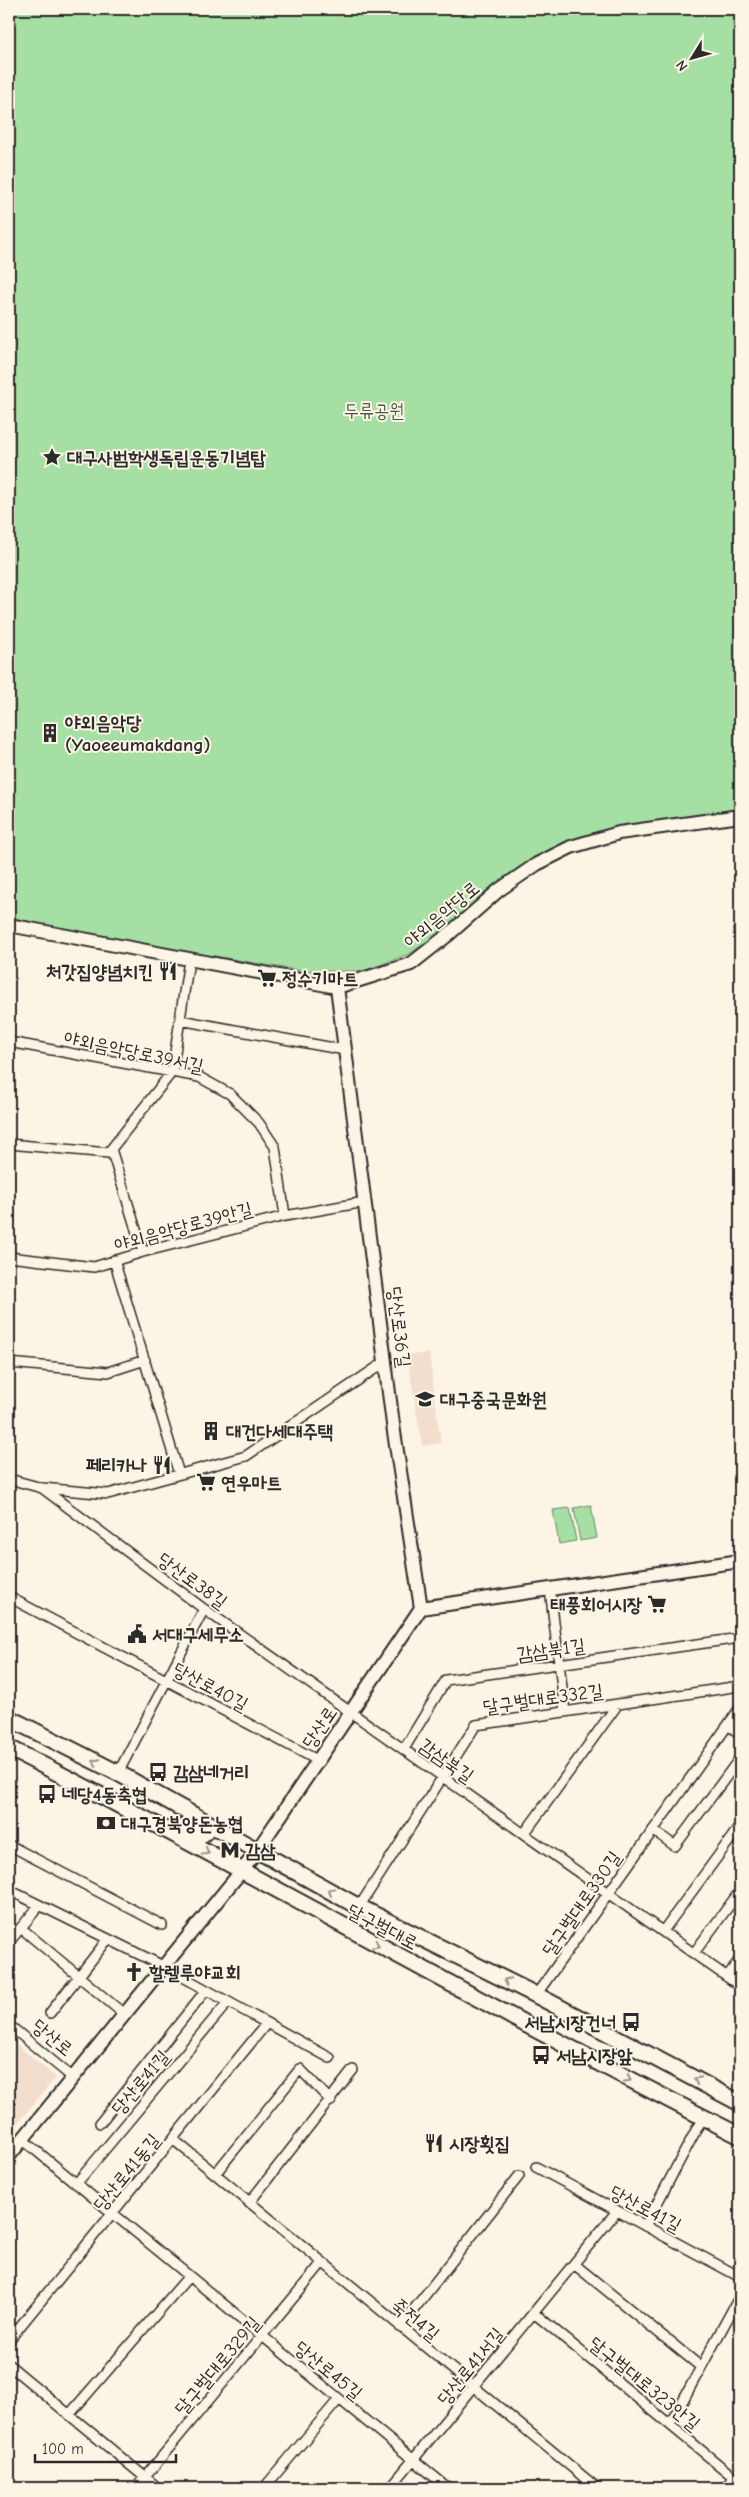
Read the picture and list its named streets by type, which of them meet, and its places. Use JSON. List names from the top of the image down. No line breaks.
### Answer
{"streets":{"main road":["야외음악당로","당산로36길","당산로","달구벌대로"],"street":["야외음악당로39서길","야외음악당로39안길","당산로38길","감삼북1길","당산로40길","달구벌대로332길","감삼북길","달구벌대로330길","당산로41길","당산로41동길","죽전4길","달구벌대로329길","당산로41서길","당산로45길","달구벌대로323안길"]},"crossings":[["야외음악당로","당산로36길"],["야외음악당로39서길","야외음악당로39안길"],["야외음악당로39안길","당산로36길"],["당산로36길","당산로"],["당산로38길","당산로"],["당산로38길","감삼북길"],["감삼북1길","감삼북길"],["당산로40길","당산로"],["달구벌대로332길","감삼북길"],["달구벌대로332길","달구벌대로"],["당산로","감삼북길"],["당산로","달구벌대로"],["당산로","당산로45길"],["감삼북길","달구벌대로330길"],["달구벌대로330길","달구벌대로"],["당산로41길","당산로41서길"],["당산로41길","당산로45길"],["당산로41동길","죽전4길"],["당산로41동길","당산로45길"],["죽전4길","달구벌대로329길"],["죽전4길","당산로41서길"],["달구벌대로329길","당산로45길"],["당산로41서길","당산로45길"],["당산로41서길","달구벌대로323안길"]],"parks":["두류공원"],"places":{"place":["대구사범학생독립운동기념탑"],"building":["야외음악당 (Yaoeeumakdang)","대건다세대주택"],"restaurant":["처갓집양념치킨","페리카나","시장횟집"],"supermarket":["정수기마트","연우마트","태풍회어시장"],"school or university":["대구중국문화원"],"public building":["서대구세무소"],"bus stop":["감삼네거리","네당4동축협","서남시장건너","서남시장앞"],"bank":["대구경북양돈농협"],"metro station":["감삼"],"church":["할렐루야교회"]},"scale_bar":"100 m","north":"bottom left"}
